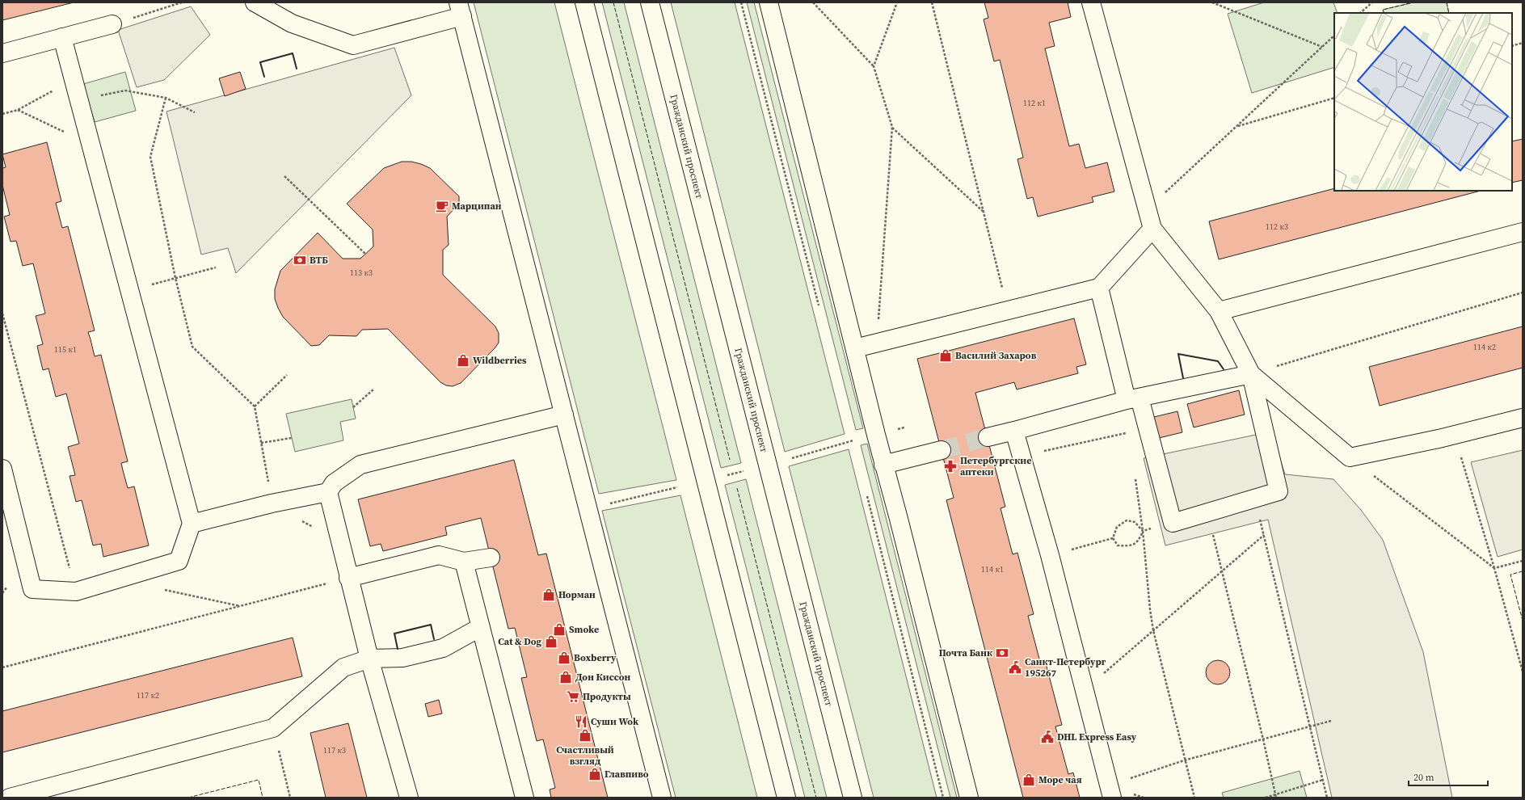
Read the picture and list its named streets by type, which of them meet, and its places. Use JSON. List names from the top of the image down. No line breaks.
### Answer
{"streets":{"main road":["Гражданский проспект"]},"places":{"cafe":["Марципан"],"bank":["ВТБ","Почта Банк"],"shop":["Василий Захаров","Wildberries","Норман","Smoke","Cat & Dog","Boxberry","Дон Киссон","Счастливый взгляд","Главпиво","Море чая"],"pharmacy":["Петербургские аптеки"],"public building":["Санкт-Петербург 195267","DHL Express Easy"],"supermarket":["Продукты"],"restaurant":["Суши Wok"]},"house_numbers":["112 к1","112 к3","113 к3","114 к2","115 к1","114 к1","117 к2","117 к3"],"scale_bar":"20 m"}
